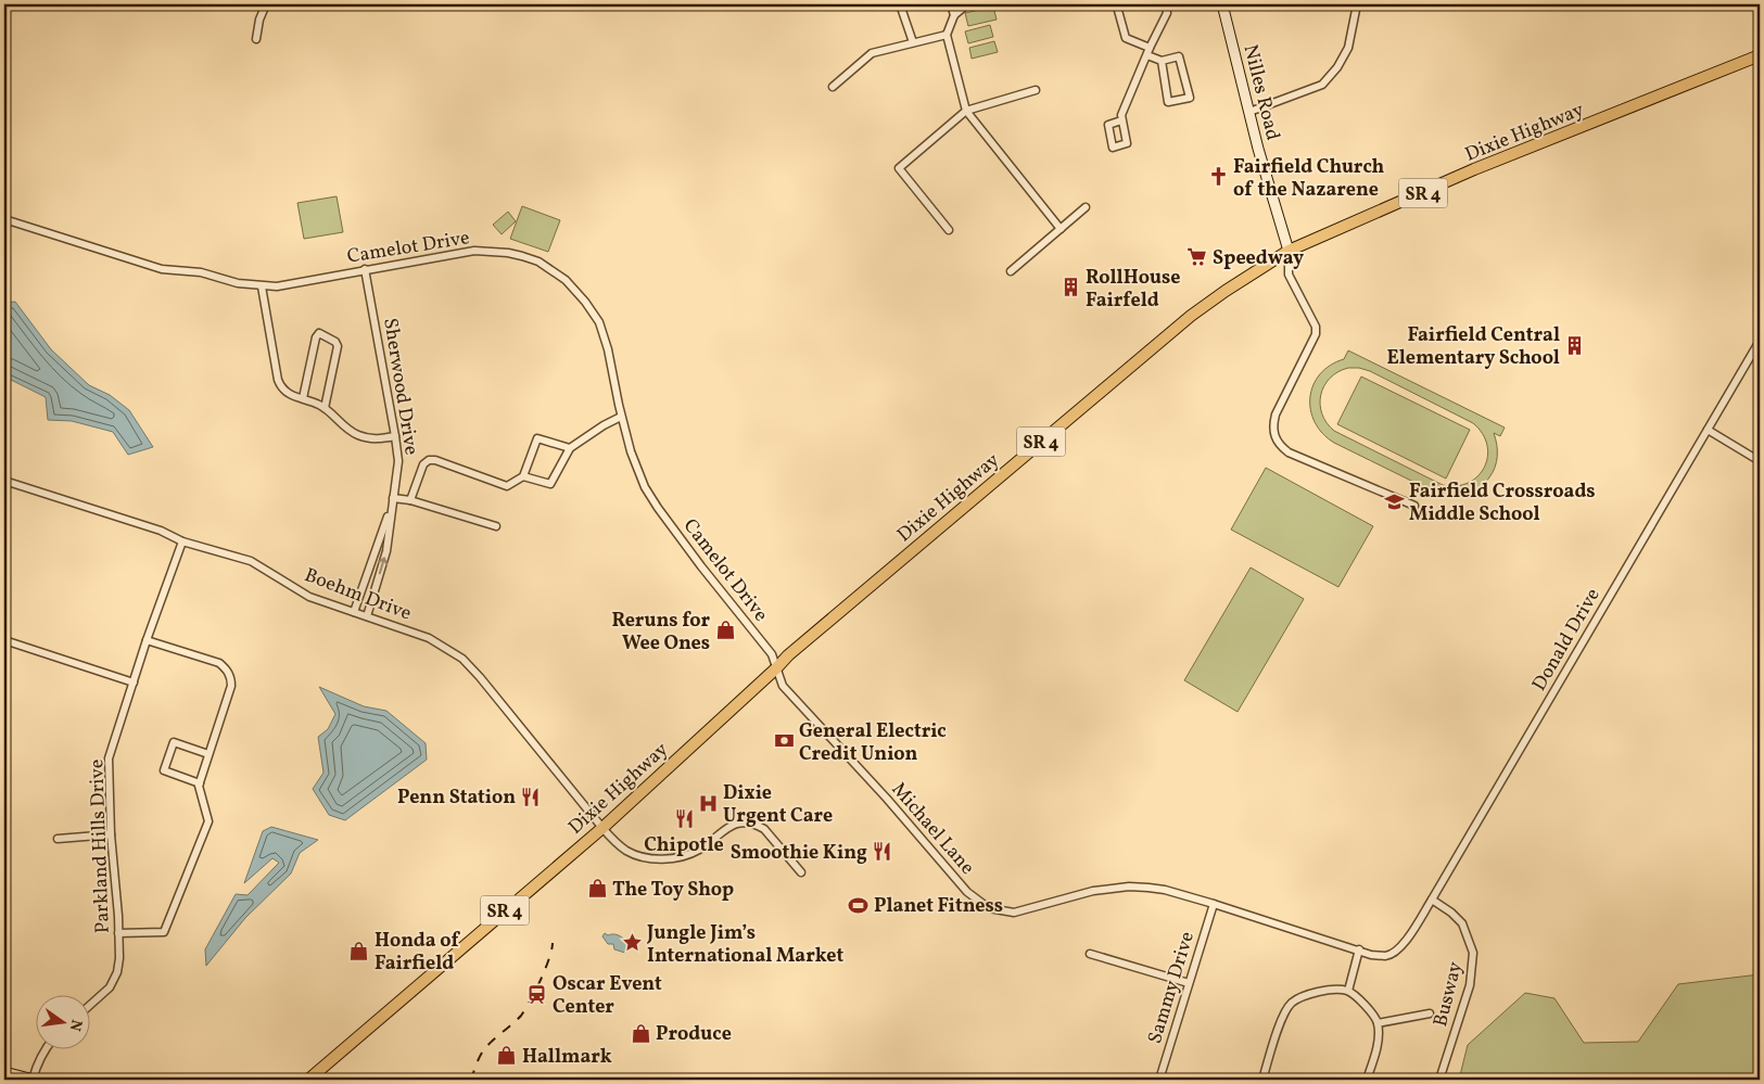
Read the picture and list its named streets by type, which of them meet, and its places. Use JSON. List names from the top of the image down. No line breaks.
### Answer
{"streets":{"main road":["Dixie Highway","SR 4"],"street":["Nilles Road","Camelot Drive","Sherwood Drive","Boehm Drive","Donald Drive","Michael Lane","Parkland Hills Drive","Sammy Drive","Busway"]},"crossings":[["Nilles Road","Dixie Highway"],["Dixie Highway","Camelot Drive"],["Dixie Highway","Boehm Drive"],["Dixie Highway","Michael Lane"],["Camelot Drive","Sherwood Drive"],["Camelot Drive","Michael Lane"],["Sherwood Drive","Boehm Drive"],["Boehm Drive","Parkland Hills Drive"],["Donald Drive","Michael Lane"],["Donald Drive","Busway"],["Michael Lane","Sammy Drive"]],"places":{"church":["Fairfield Church of the Nazarene"],"supermarket":["Speedway"],"building":["RollHouse Fairfeld","Fairfield Central Elementary School"],"school or university":["Fairfield Crossroads Middle School"],"shop":["Reruns for Wee Ones","The Toy Shop","Honda of Fairfield","Produce","Hallmark"],"bank":["General Electric Credit Union"],"restaurant":["Penn Station","Chipotle","Smoothie King"],"hospital":["Dixie Urgent Care"],"sports":["Planet Fitness"],"place":["Jungle Jim’s International Market"],"station":["Oscar Event Center"]},"north":"right"}
